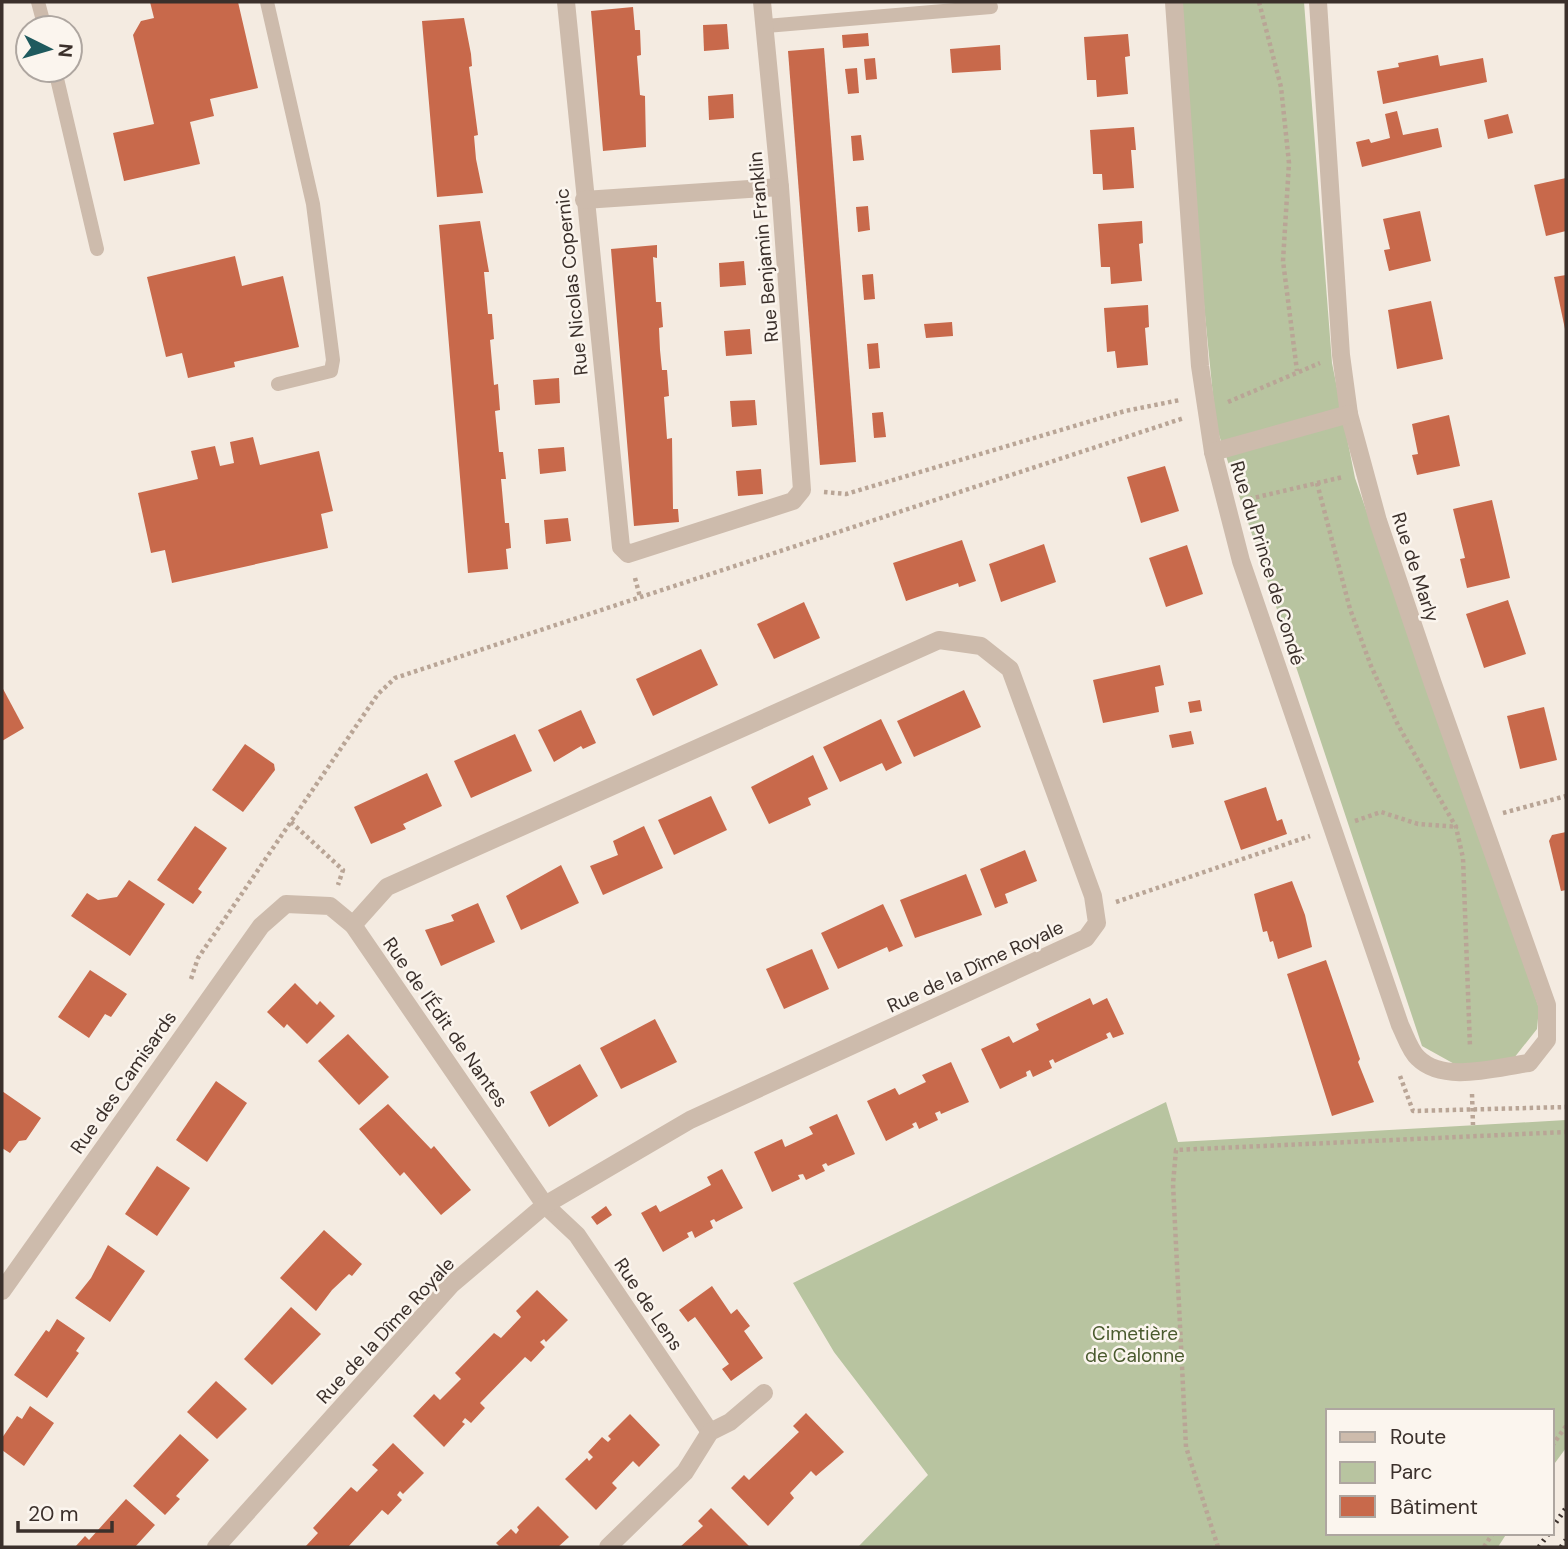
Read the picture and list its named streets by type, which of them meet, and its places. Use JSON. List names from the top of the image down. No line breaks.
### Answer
{"streets":{"street":["Rue Benjamin Franklin","Rue Nicolas Copernic","Rue du Prince de Condé","Rue de Marly","Rue de la Dîme Royale","Rue de l'Édit de Nantes","Rue des Camisards","Rue de Lens"]},"crossings":[["Rue Benjamin Franklin","Rue Nicolas Copernic"],["Rue du Prince de Condé","Rue de Marly"],["Rue de la Dîme Royale","Rue de l'Édit de Nantes"],["Rue de la Dîme Royale","Rue de Lens"],["Rue de l'Édit de Nantes","Rue des Camisards"],["Rue de l'Édit de Nantes","Rue de Lens"]],"parks":["Cimetière de Calonne"],"legend":["Route","Parc","Bâtiment"],"scale_bar":"20 m","north":"right"}
